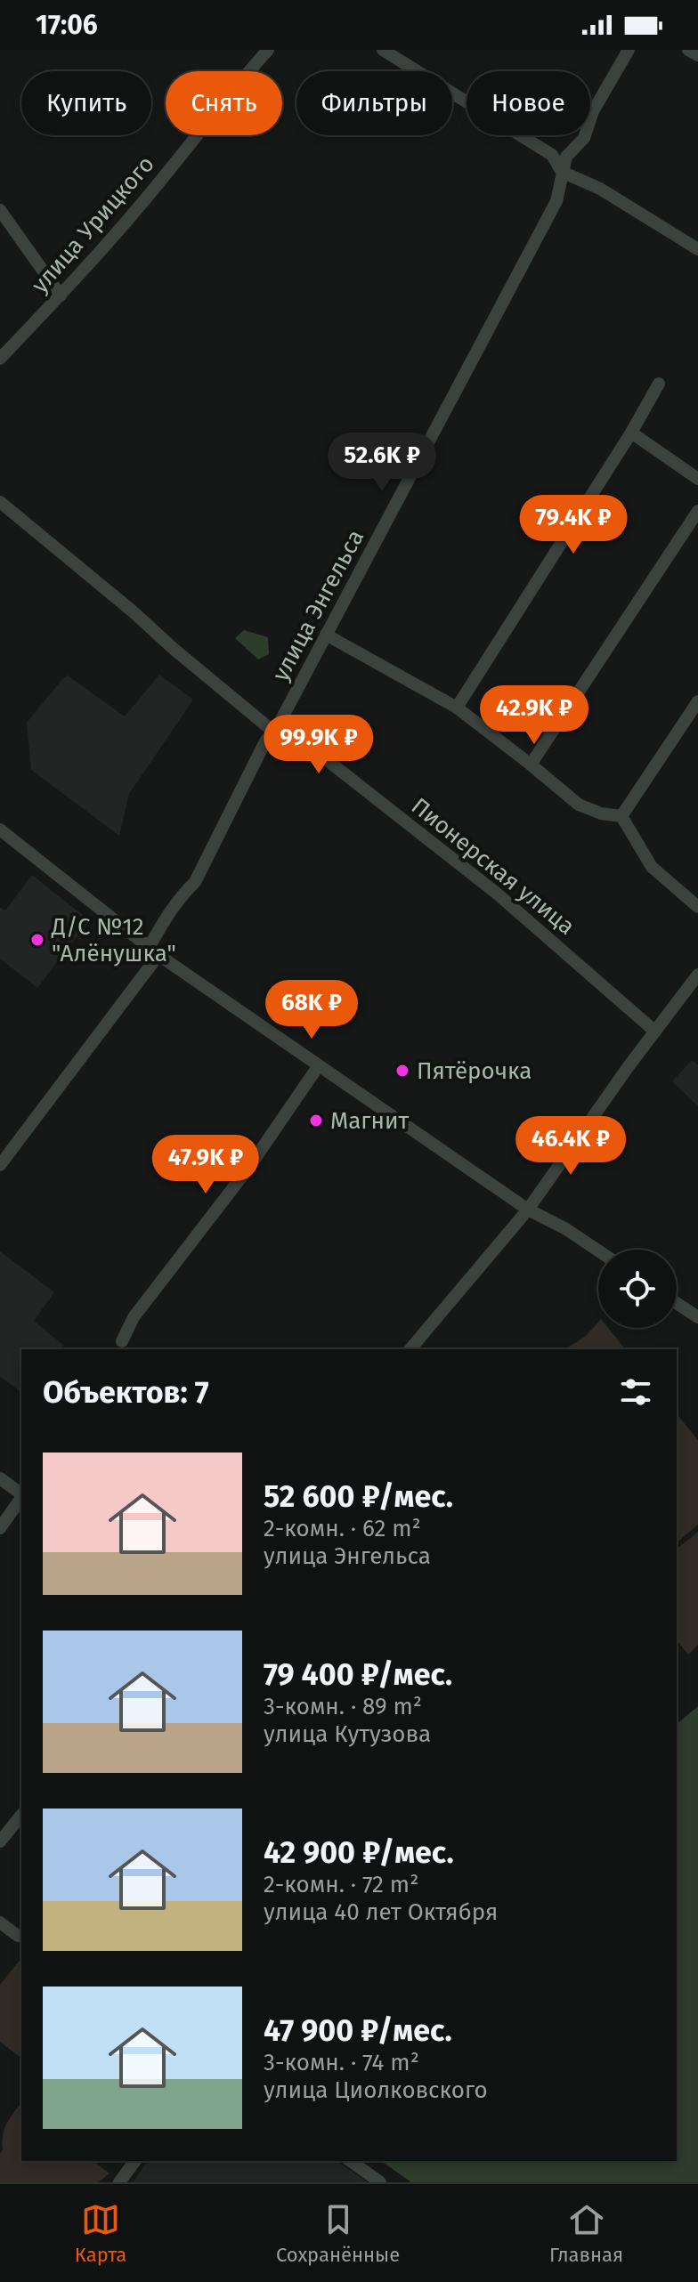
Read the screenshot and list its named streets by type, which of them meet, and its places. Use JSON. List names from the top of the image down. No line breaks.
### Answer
{"streets":{"street":["улица Урицкого","улица Энгельса","Пионерская улица"]},"crossings":[["улица Энгельса","Пионерская улица"]],"places":["Д/С №12 \"Алёнушка\"","Пятёрочка","Магнит"],"page":{"status":"17:06","chip":["Купить","Снять","Фильтры","Новое"],"price":["52.6K ₽","79.4K ₽","42.9K ₽","99.9K ₽","68K ₽","46.4K ₽","47.9K ₽"],"heading":"Объектов: 7","list":[{"name":"52 600 ₽/мес.","note":"2-комн. · 62 m² · улица Энгельса"},{"name":"79 400 ₽/мес.","note":"3-комн. · 89 m² · улица Кутузова"},{"name":"42 900 ₽/мес.","note":"2-комн. · 72 m² · улица 40 лет Октября"},{"name":"47 900 ₽/мес.","note":"3-комн. · 74 m² · улица Циолковского"}],"tabs":["Карта","Сохранённые","Главная"]}}
